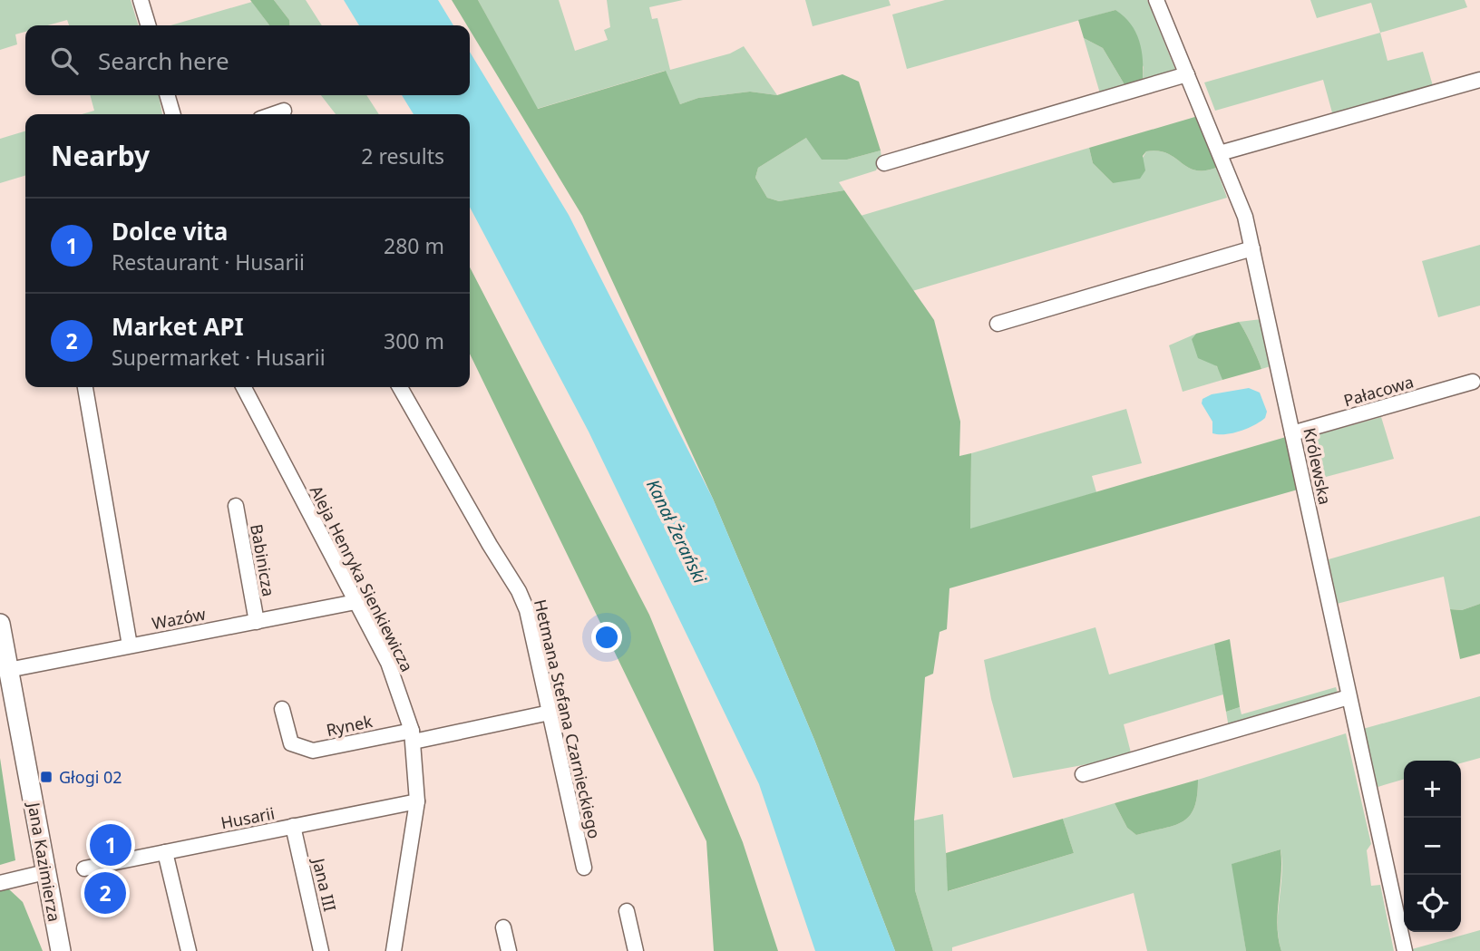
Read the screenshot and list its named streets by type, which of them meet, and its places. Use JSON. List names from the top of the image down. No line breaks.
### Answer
{"streets":{"main road":["Jana Kazimierza"],"street":["Pałacowa","Królewska","Babinicza","Aleja Henryka Sienkiewicza","Wazów","Hetmana Stefana Czarnieckiego","Rynek","Husarii","Jana III"]},"crossings":[["Pałacowa","Królewska"],["Babinicza","Wazów"],["Aleja Henryka Sienkiewicza","Wazów"],["Aleja Henryka Sienkiewicza","Rynek"],["Aleja Henryka Sienkiewicza","Husarii"],["Wazów","Jana Kazimierza"],["Husarii","Jana III"]],"water":["Kanał Żerański"],"places":{"transit":["Głogi 02"]},"page":{"search":"Search here","heading":["Nearby","2 results"],"list":[{"mark":"1","name":"Dolce vita","note":"Restaurant · Husarii","value":"280 m"},{"mark":"2","name":"Market API","note":"Supermarket · Husarii","value":"300 m"}],"map_buttons":["+","−"],"pins":["1","2"]}}
